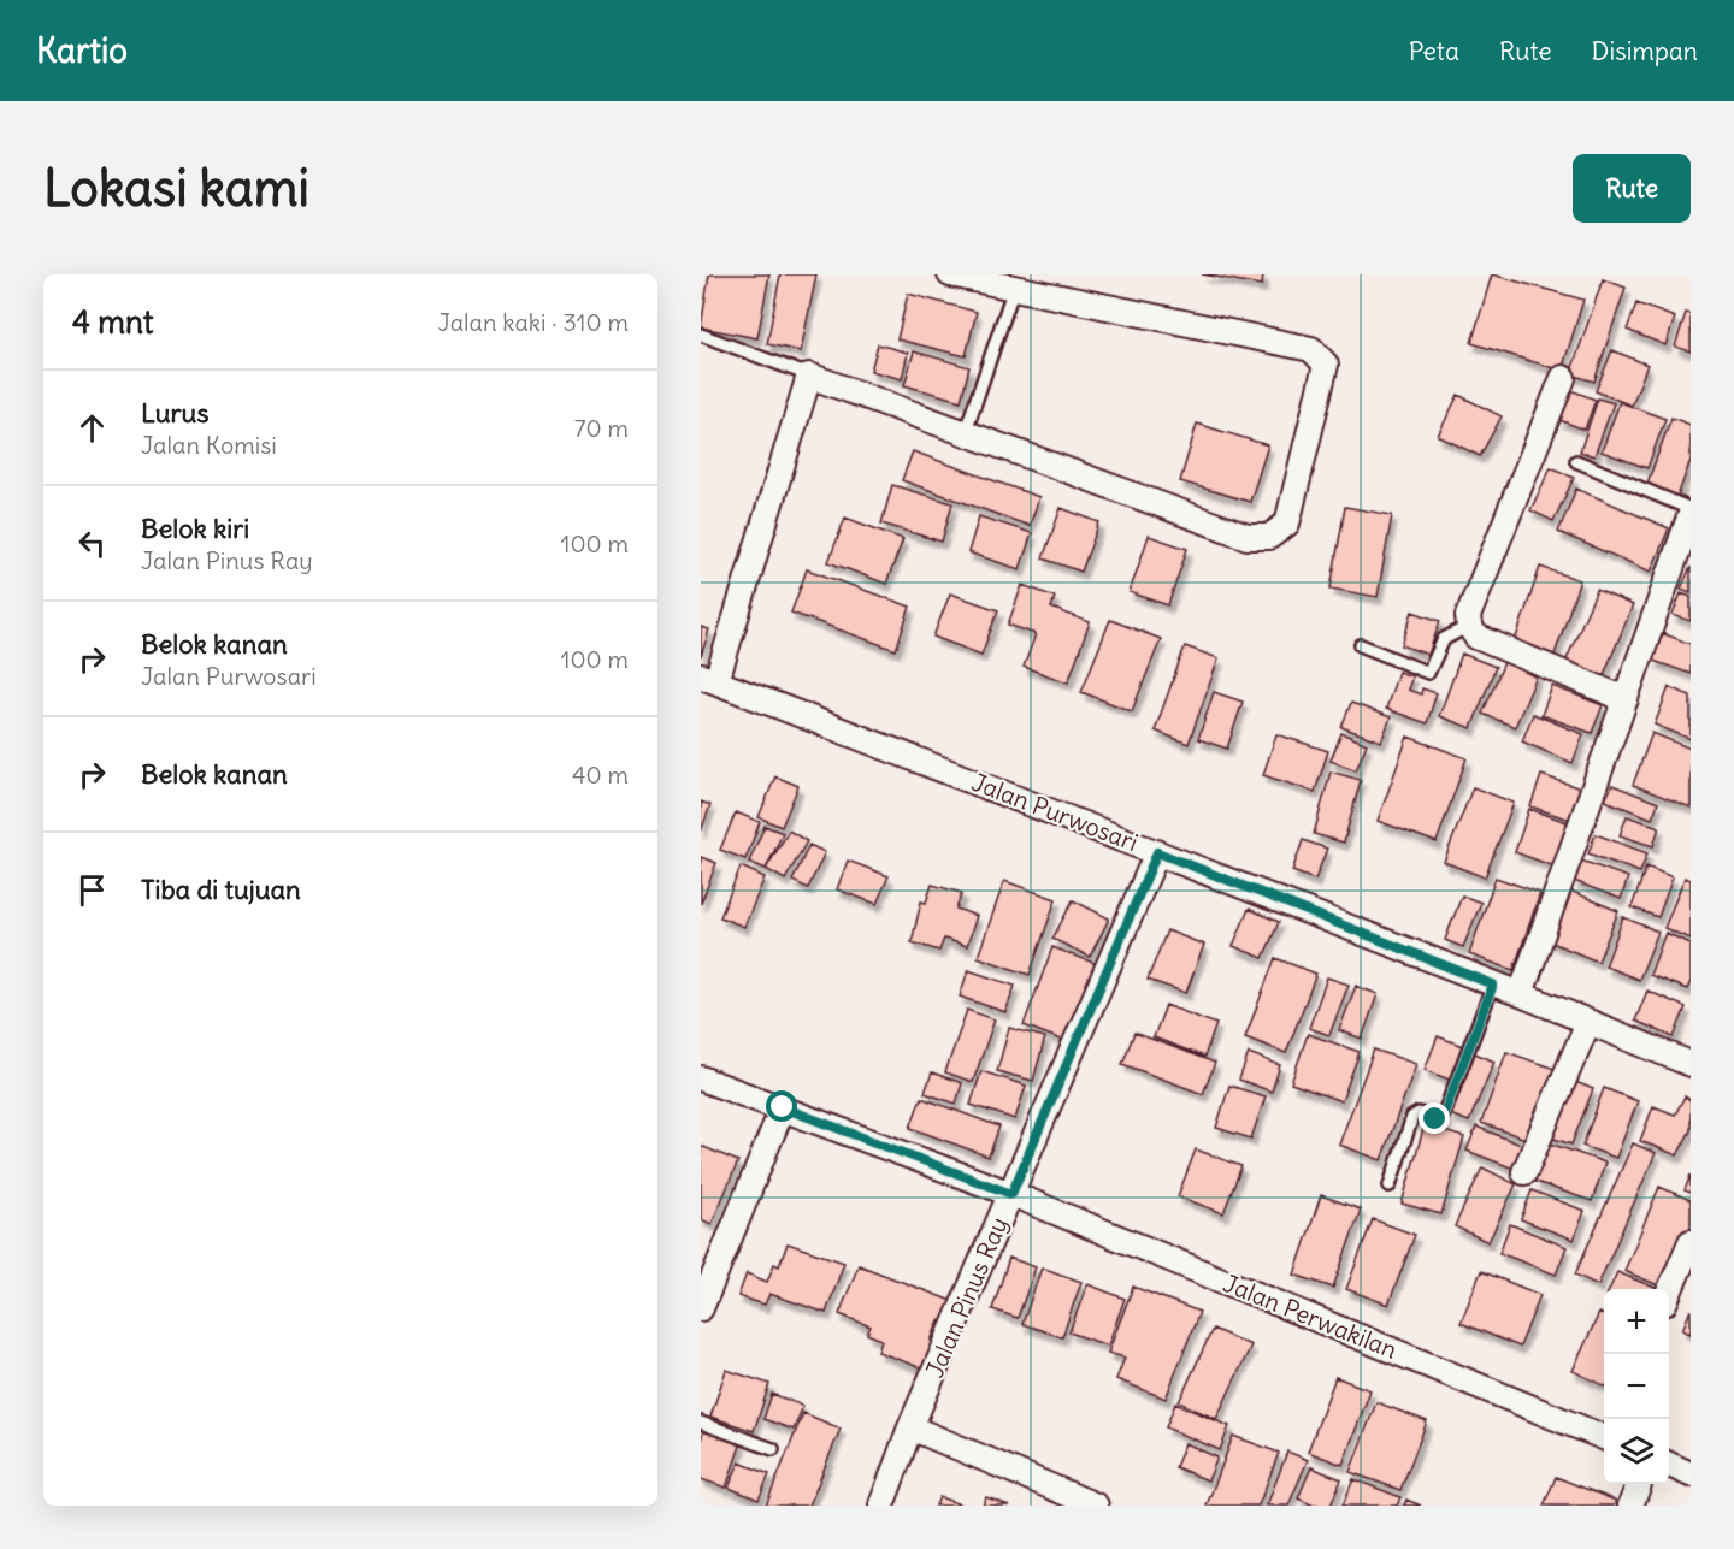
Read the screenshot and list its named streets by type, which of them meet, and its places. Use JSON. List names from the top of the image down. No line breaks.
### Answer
{"streets":{"street":["Jalan Purwosari","Jalan Pinus Ray","Jalan Perwakilan"]},"crossings":[["Jalan Purwosari","Jalan Pinus Ray"],["Jalan Pinus Ray","Jalan Perwakilan"]],"page":{"header":"Kartio","nav":["Peta","Rute","Disimpan"],"buttons":"Rute","title":"Lokasi kami","heading":["4 mnt","Jalan kaki · 310 m"],"list":[["Lurus","Jalan Komisi","70 m"],["Belok kiri","Jalan Pinus Ray","100 m"],["Belok kanan","Jalan Purwosari","100 m"],["Belok kanan","40 m"],"Tiba di tujuan"],"map_buttons":["+","−"]}}
